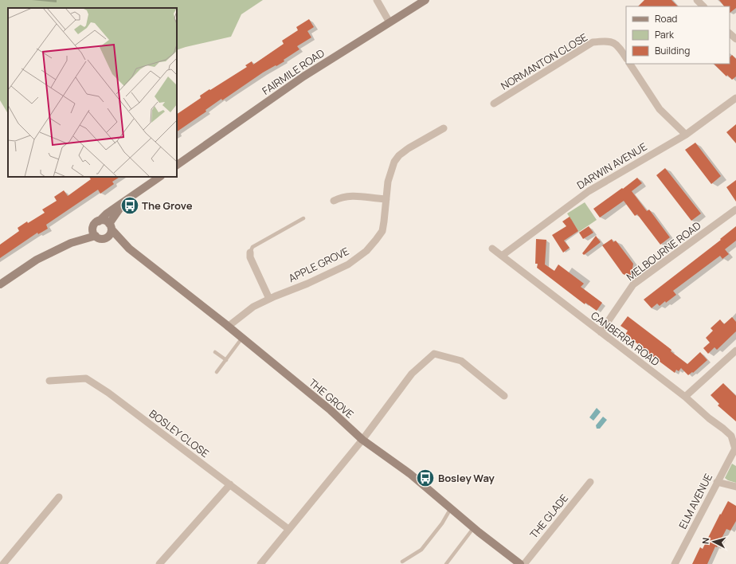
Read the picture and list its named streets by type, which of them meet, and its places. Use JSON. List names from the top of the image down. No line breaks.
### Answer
{"streets":{"main road":["FAIRMILE ROAD","THE GROVE"],"street":["NORMANTON CLOSE","DARWIN AVENUE","MELBOURNE ROAD","APPLE GROVE","CANBERRA ROAD","BOSLEY CLOSE","ELM AVENUE","THE GLADE"]},"crossings":[["DARWIN AVENUE","CANBERRA ROAD"],["MELBOURNE ROAD","CANBERRA ROAD"],["APPLE GROVE","THE GROVE"],["CANBERRA ROAD","ELM AVENUE"]],"places":{"bus stop":["The Grove","Bosley Way"]},"legend":["Road","Park","Building"],"north":"left"}
